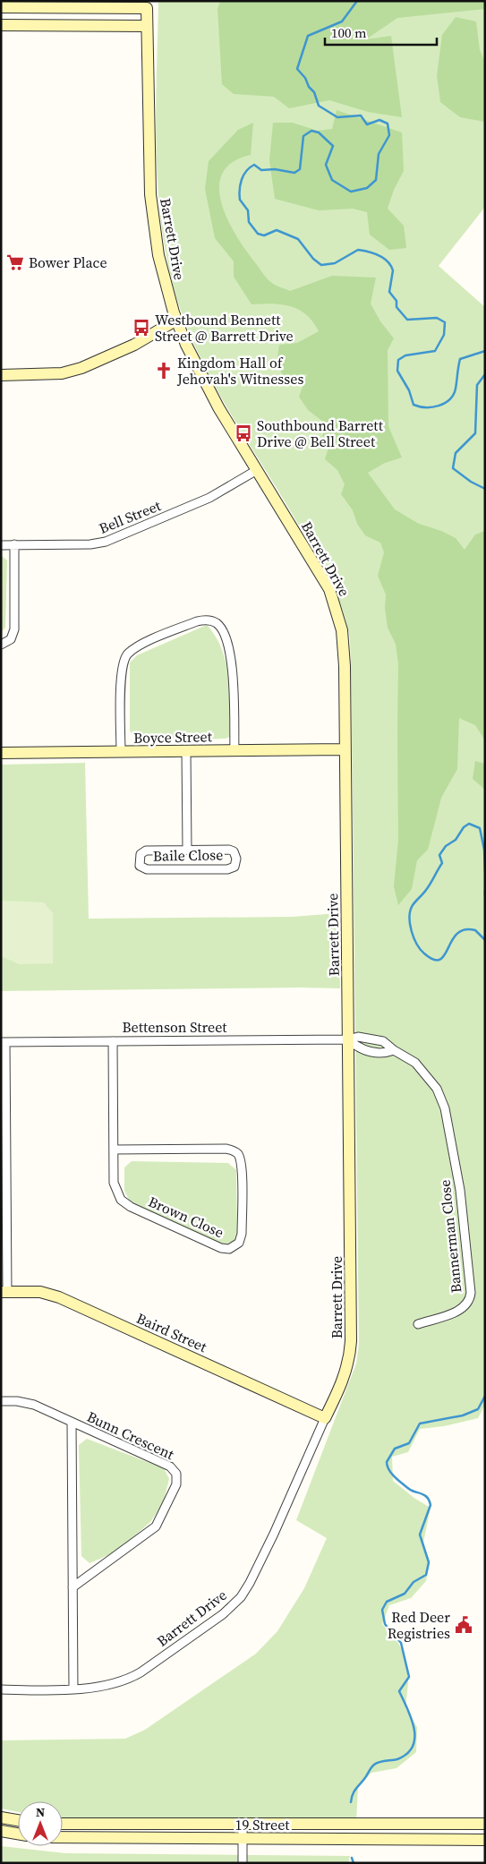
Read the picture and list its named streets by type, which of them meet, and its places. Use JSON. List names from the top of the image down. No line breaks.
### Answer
{"streets":{"street":["Barrett Drive","Bell Street","Boyce Street","Baile Close","Bettenson Street","Brown Close","Bannerman Close","Baird Street","Bunn Crescent","19 Street"]},"crossings":[["Barrett Drive","Bell Street"],["Barrett Drive","Boyce Street"],["Barrett Drive","Bettenson Street"],["Barrett Drive","Baird Street"],["Barrett Drive","Bunn Crescent"],["Boyce Street","Baile Close"],["Bettenson Street","Brown Close"]],"places":{"supermarket":["Bower Place"],"bus stop":["Westbound Bennett Street @ Barrett Drive","Southbound Barrett Drive @ Bell Street"],"church":["Kingdom Hall of Jehovah's Witnesses"],"public building":["Red Deer Registries"]},"scale_bar":"100 m","north":"top"}
